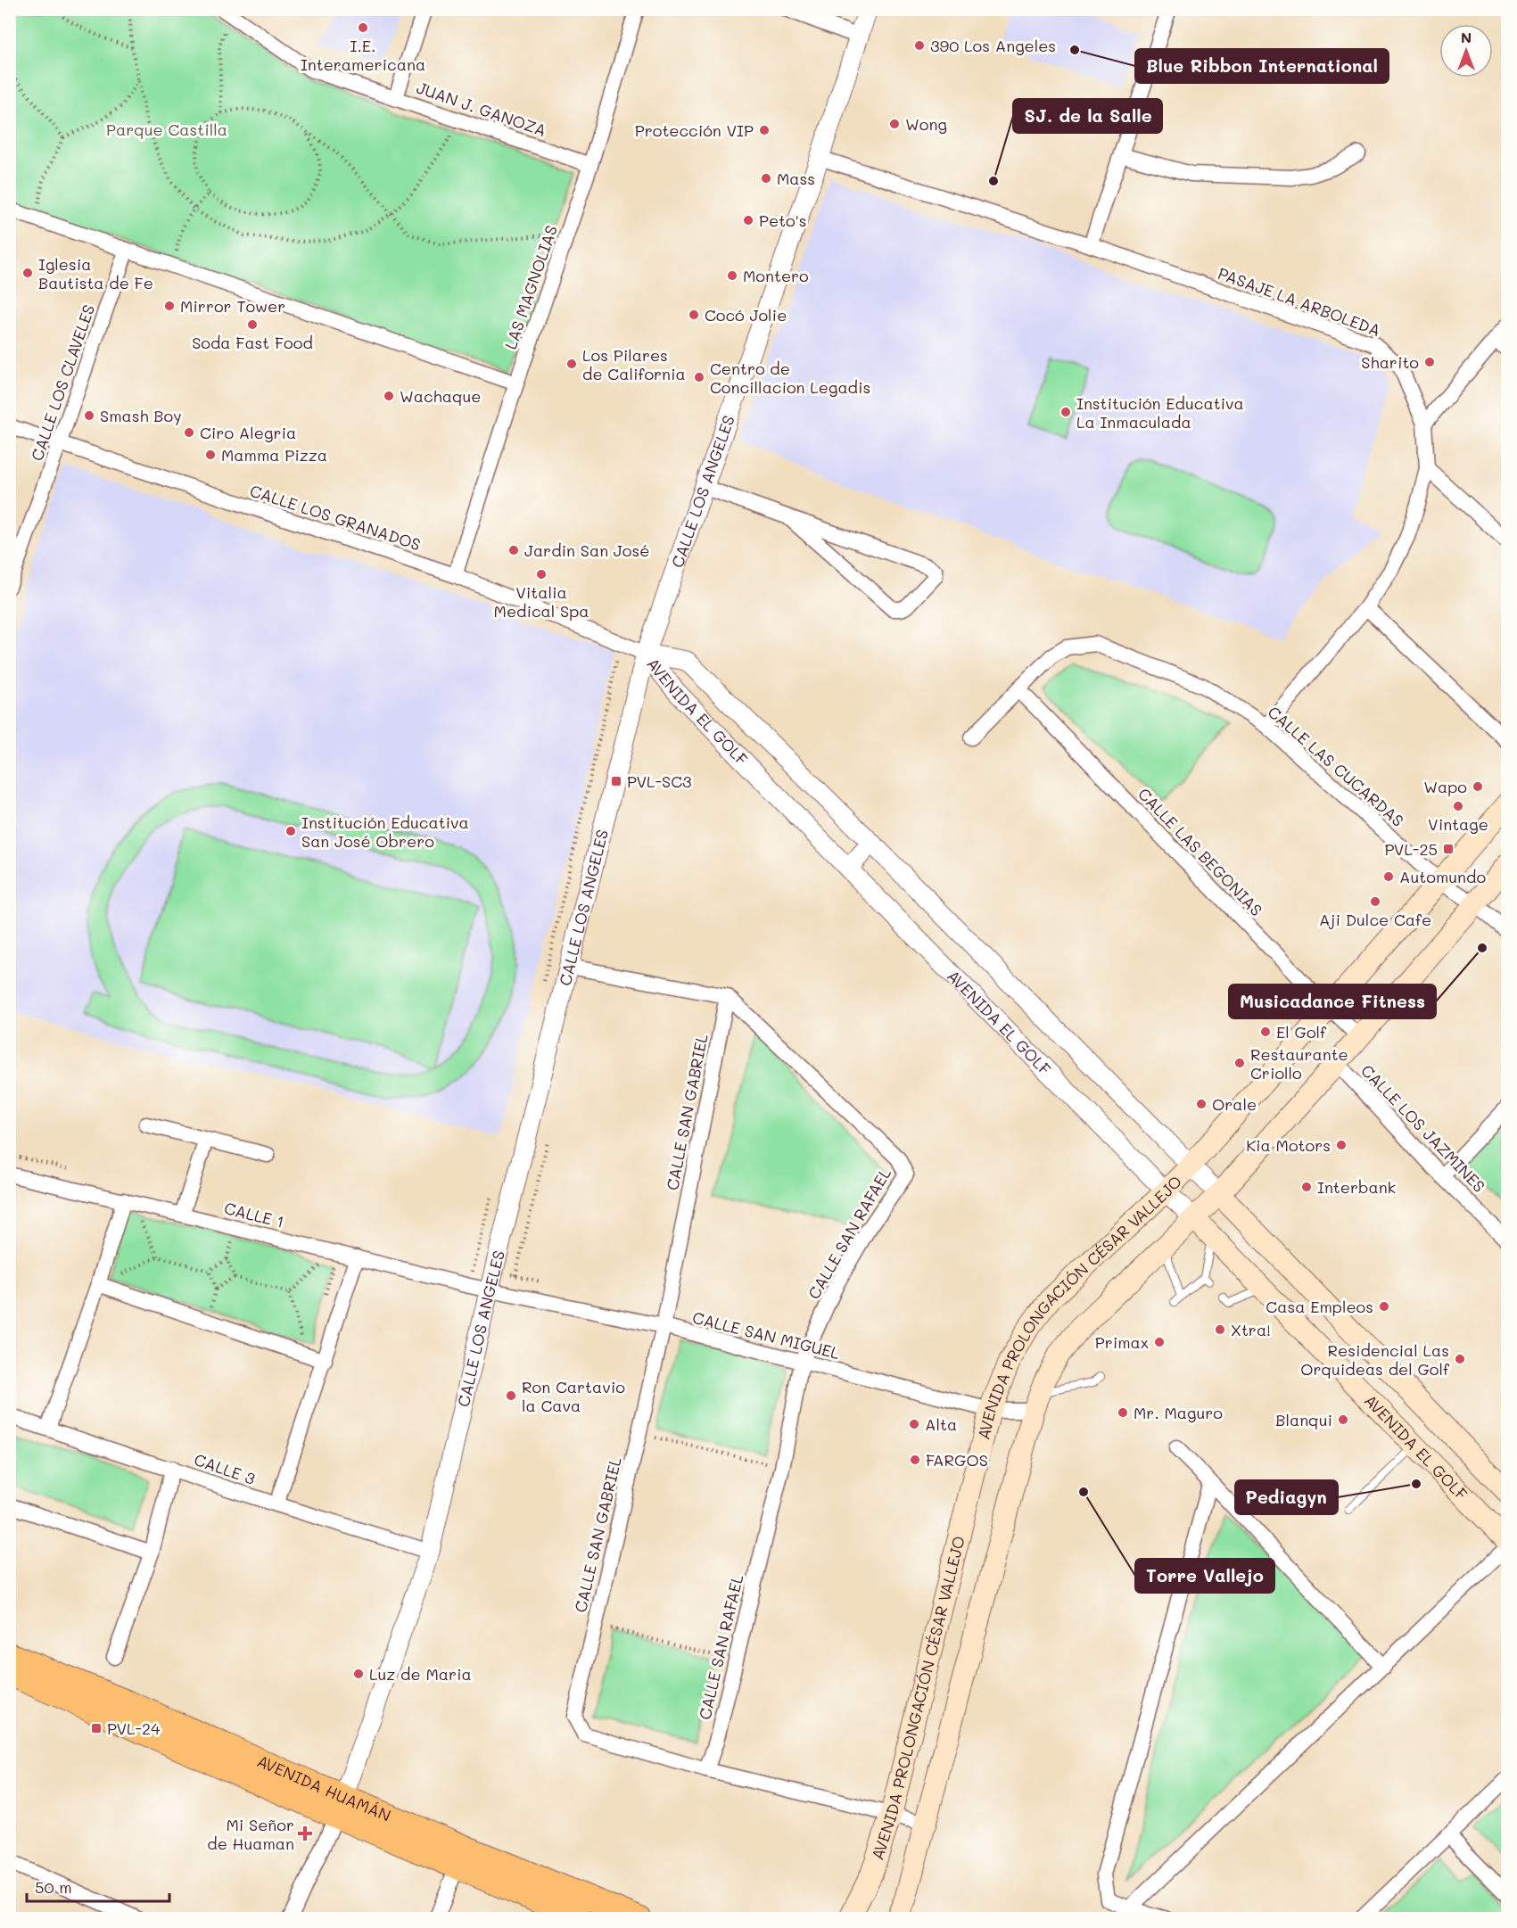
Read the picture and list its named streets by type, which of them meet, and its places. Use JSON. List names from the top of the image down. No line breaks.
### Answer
{"streets":{"main road":["AVENIDA EL GOLF","AVENIDA PROLONGACIÓN CÉSAR VALLEJO","AVENIDA HUAMÁN"],"street":["JUAN J. GANOZA","LAS MAGNOLIAS","PASAJE LA ARBOLEDA","CALLE LOS CLAVELES","CALLE LOS ANGELES","CALLE LOS GRANADOS","CALLE LAS CUCARDAS","CALLE LAS BEGONIAS","CALLE SAN GABRIEL","CALLE LOS JAZMINES","CALLE 1","CALLE SAN RAFAEL","CALLE SAN MIGUEL","CALLE 3"]},"crossings":[["JUAN J. GANOZA","LAS MAGNOLIAS"],["LAS MAGNOLIAS","CALLE LOS GRANADOS"],["PASAJE LA ARBOLEDA","CALLE LOS ANGELES"],["PASAJE LA ARBOLEDA","CALLE LAS CUCARDAS"],["CALLE LOS CLAVELES","CALLE LOS GRANADOS"],["CALLE LOS ANGELES","CALLE LOS GRANADOS"],["CALLE LOS ANGELES","AVENIDA EL GOLF"],["CALLE LOS ANGELES","CALLE 1"],["CALLE LOS ANGELES","CALLE SAN MIGUEL"],["CALLE LOS ANGELES","CALLE 3"],["CALLE LOS ANGELES","AVENIDA HUAMÁN"],["CALLE LOS GRANADOS","AVENIDA EL GOLF"],["AVENIDA EL GOLF","AVENIDA PROLONGACIÓN CÉSAR VALLEJO"],["CALLE LAS CUCARDAS","CALLE LAS BEGONIAS"],["CALLE LAS CUCARDAS","AVENIDA PROLONGACIÓN CÉSAR VALLEJO"],["CALLE LAS BEGONIAS","AVENIDA PROLONGACIÓN CÉSAR VALLEJO"],["CALLE SAN GABRIEL","CALLE SAN RAFAEL"],["CALLE SAN GABRIEL","AVENIDA PROLONGACIÓN CÉSAR VALLEJO"],["CALLE SAN GABRIEL","CALLE SAN MIGUEL"],["CALLE LOS JAZMINES","AVENIDA PROLONGACIÓN CÉSAR VALLEJO"],["CALLE 1","CALLE SAN MIGUEL"],["CALLE SAN RAFAEL","CALLE SAN MIGUEL"],["AVENIDA PROLONGACIÓN CÉSAR VALLEJO","CALLE SAN MIGUEL"]],"parks":["Parque Castilla"],"places":{"other":["I.E. Interamericana","390 Los Angeles","Blue Ribbon International","Wong","Protección VIP","Mass","SJ. de la Salle","Peto's","Iglesia Bautista de Fe","Montero","Mirror Tower","Cocó Jolie","Soda Fast Food","Sharito","Los Pilares de California","Centro de Concillacion Legadis","Wachaque","Institución Educativa La Inmaculada","Smash Boy","Ciro Alegria","Mamma Pizza","Jardin San José","Vitalia Medical Spa","Wapo","Vintage","Institución Educativa San José Obrero","Automundo","Aji Dulce Cafe","Musicadance Fitness","El Golf","Restaurante Criollo","Orale","Kia Motors","Interbank","Casa Empleos","Xtra!","Primax","Residencial Las Orquideas del Golf","Ron Cartavio la Cava","Mr. Maguro","Blanqui","Alta","FARGOS","Pediagyn","Torre Vallejo","Luz de Maria"],"transit":["PVL-SC3","PVL-25","PVL-24"],"health":["Mi Señor de Huaman"]},"scale_bar":"50 m","north":"top"}
